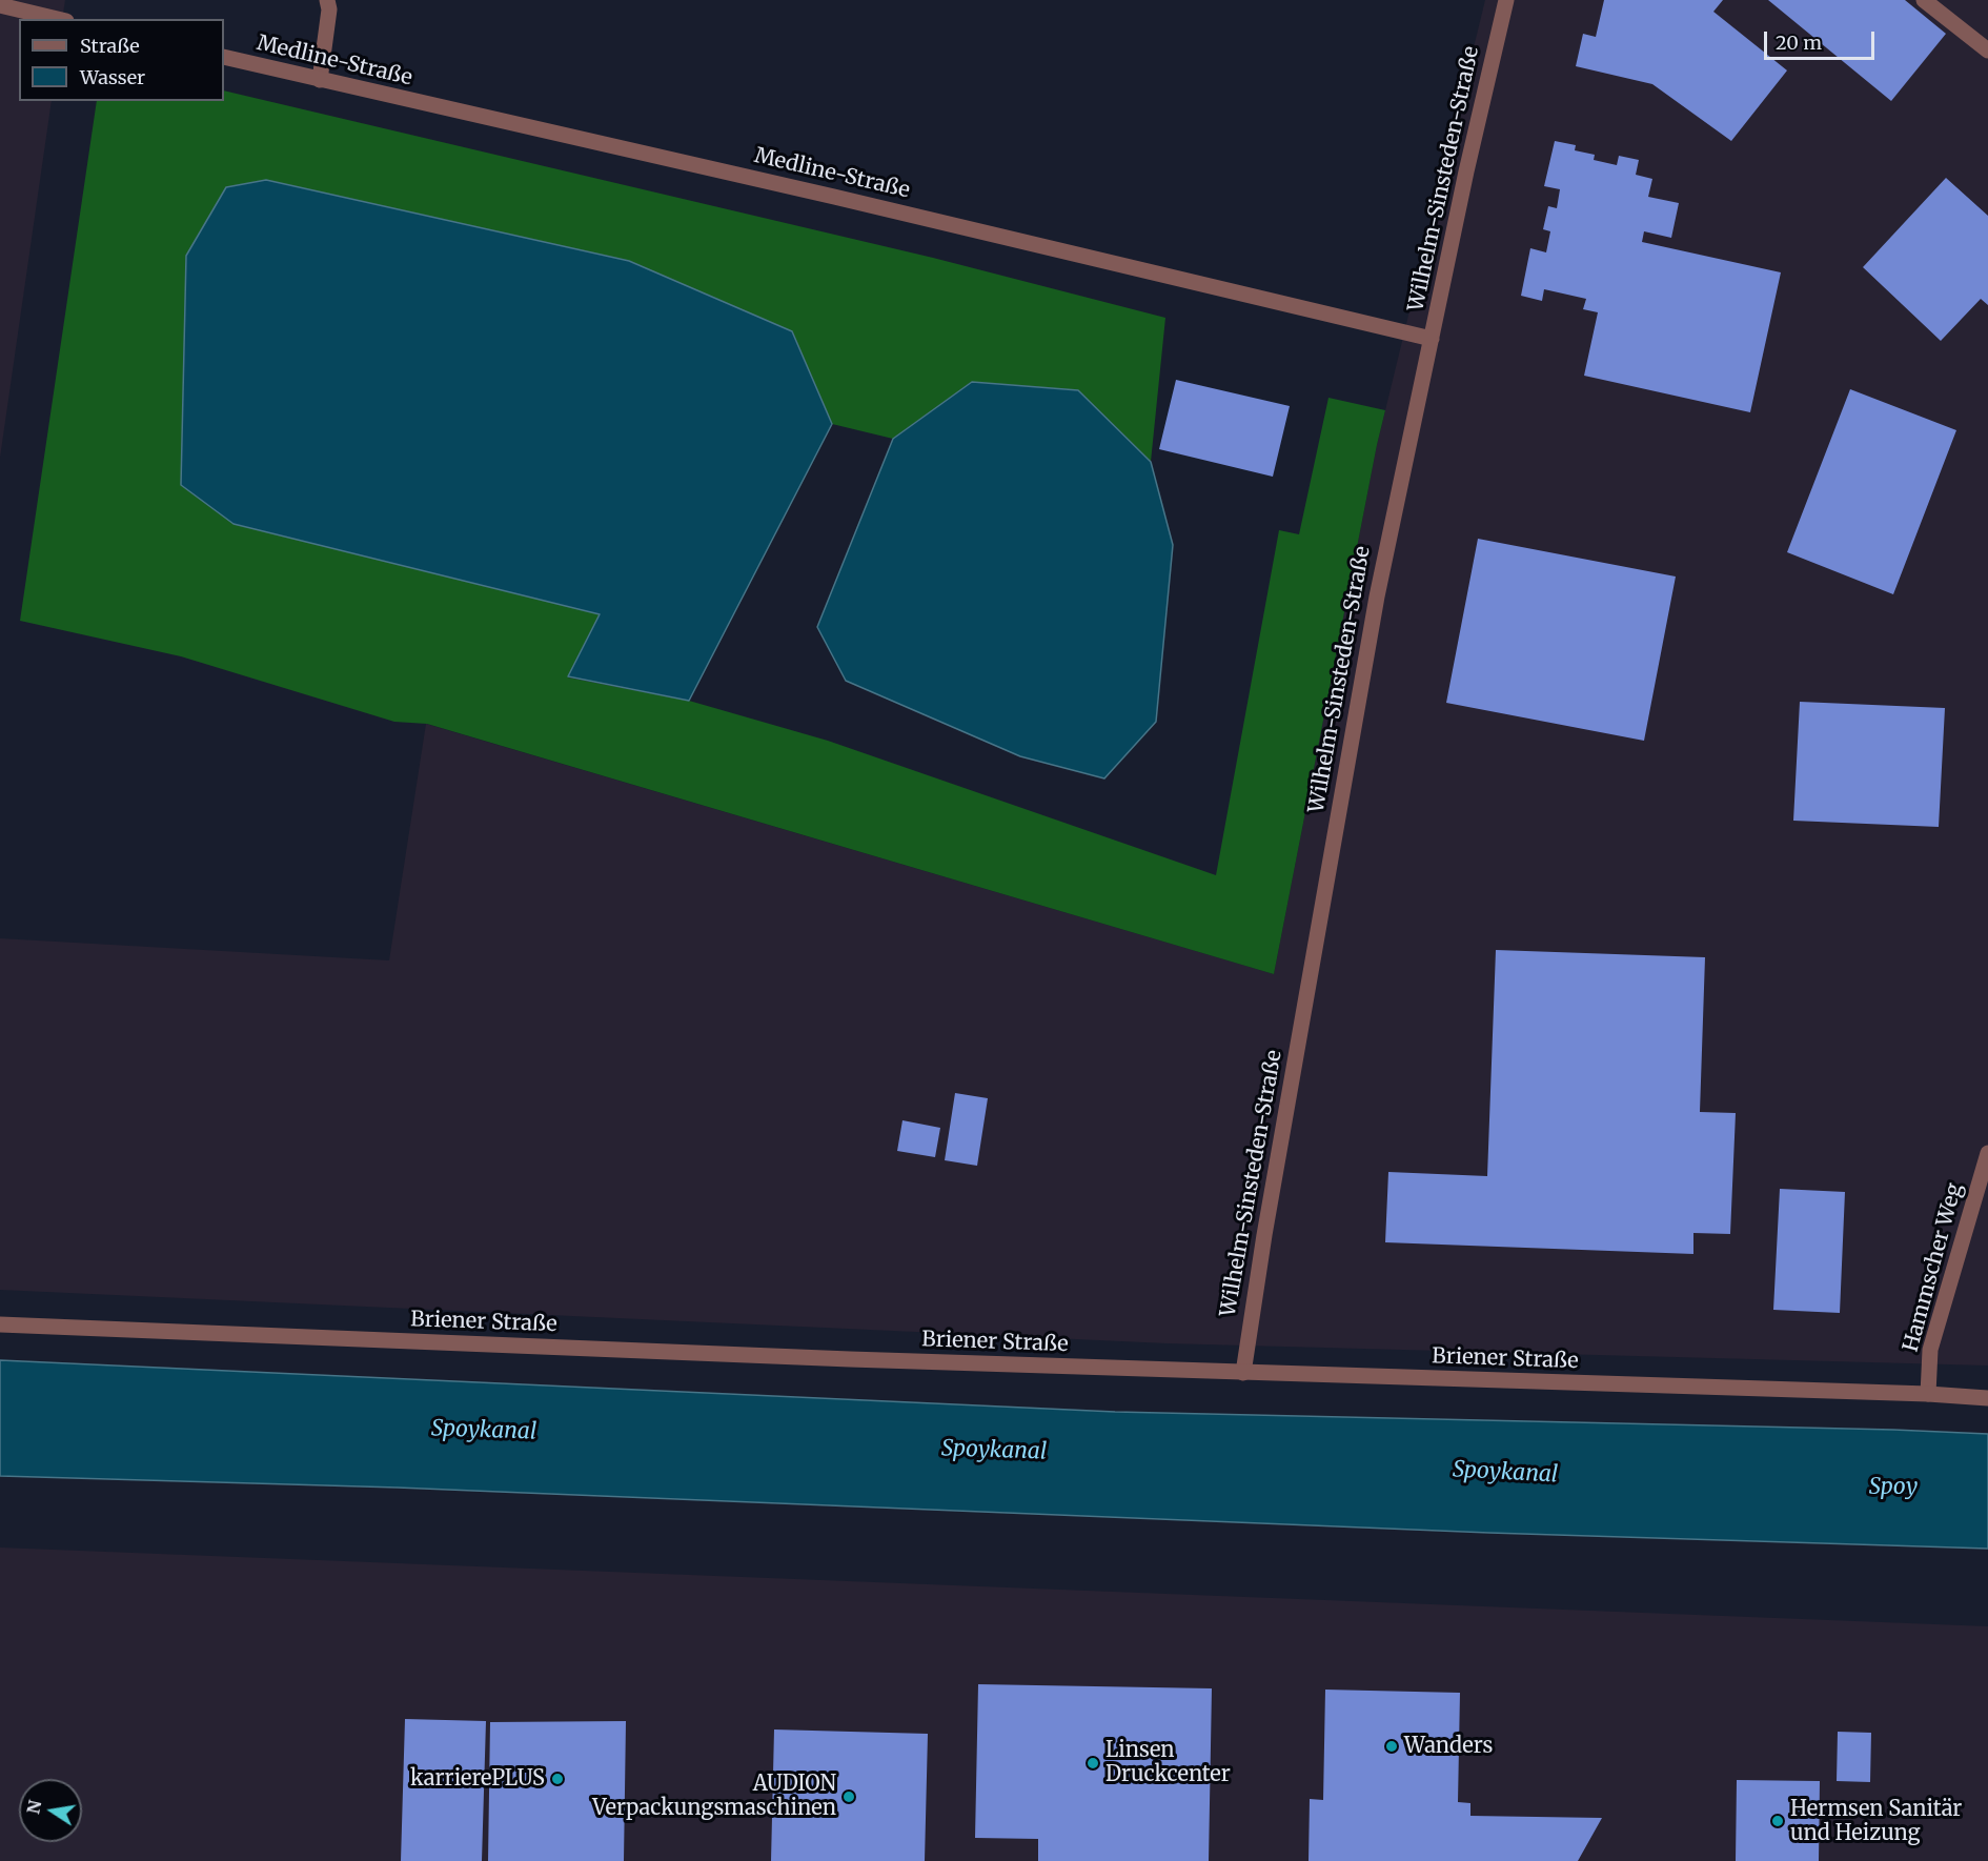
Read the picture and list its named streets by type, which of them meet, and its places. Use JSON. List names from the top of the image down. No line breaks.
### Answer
{"streets":{"street":["Medline-Straße","Wilhelm-Sinsteden-Straße","Hammscher Weg","Briener Straße"]},"crossings":[["Medline-Straße","Wilhelm-Sinsteden-Straße"],["Wilhelm-Sinsteden-Straße","Briener Straße"],["Hammscher Weg","Briener Straße"]],"water":["Spoykanal","Spoy"],"places":["Wanders","Linsen Druckcenter","karrierePLUS","AUDION Verpackungsmaschinen","Hermsen Sanitär und Heizung"],"legend":["Straße","Wasser"],"scale_bar":"20 m","north":"left"}
